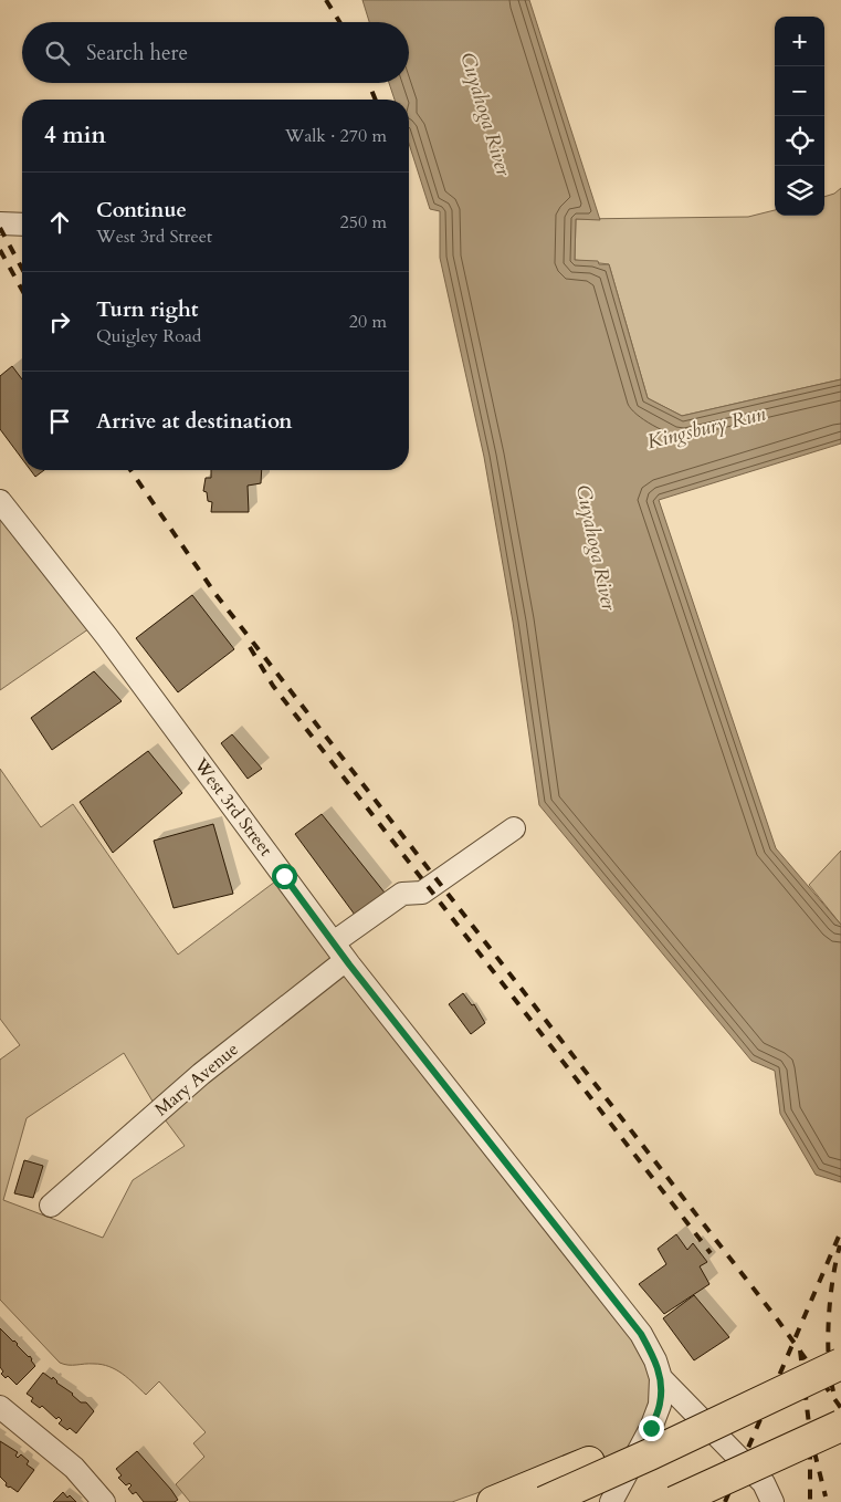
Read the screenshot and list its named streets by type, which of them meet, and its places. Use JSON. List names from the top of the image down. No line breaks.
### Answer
{"streets":{"street":["West 3rd Street","Mary Avenue"]},"crossings":[["West 3rd Street","Mary Avenue"]],"water":["Cuyahoga River","Kingsbury Run"],"page":{"map_buttons":["+","−"],"search":"Search here","heading":["4 min","Walk · 270 m"],"list":[["Continue","West 3rd Street","250 m"],["Turn right","Quigley Road","20 m"],"Arrive at destination"]}}
